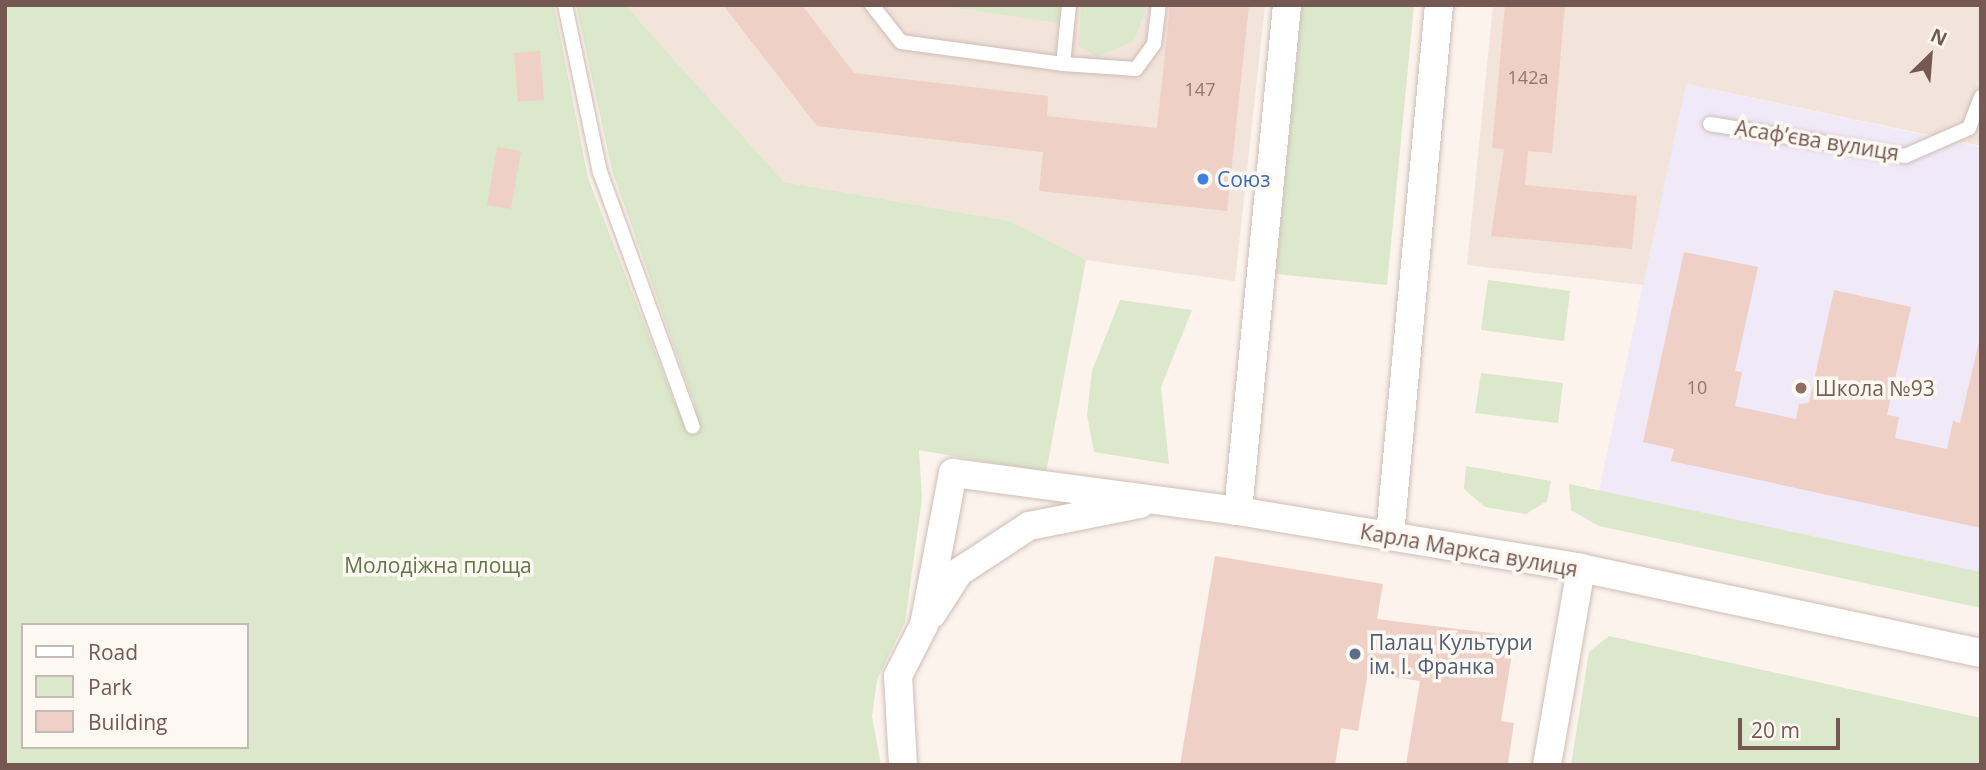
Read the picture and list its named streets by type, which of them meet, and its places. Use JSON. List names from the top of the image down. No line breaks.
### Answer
{"streets":{"street":["Карла Маркса вулиця"],"lane":["Асаф’єва вулиця"]},"parks":["Молодіжна площа"],"places":["Союз","Школа №93","Палац Культури ім. І. Франка"],"house_numbers":["142а","147","10"],"legend":["Road","Park","Building"],"scale_bar":"20 m","north":"top right"}
